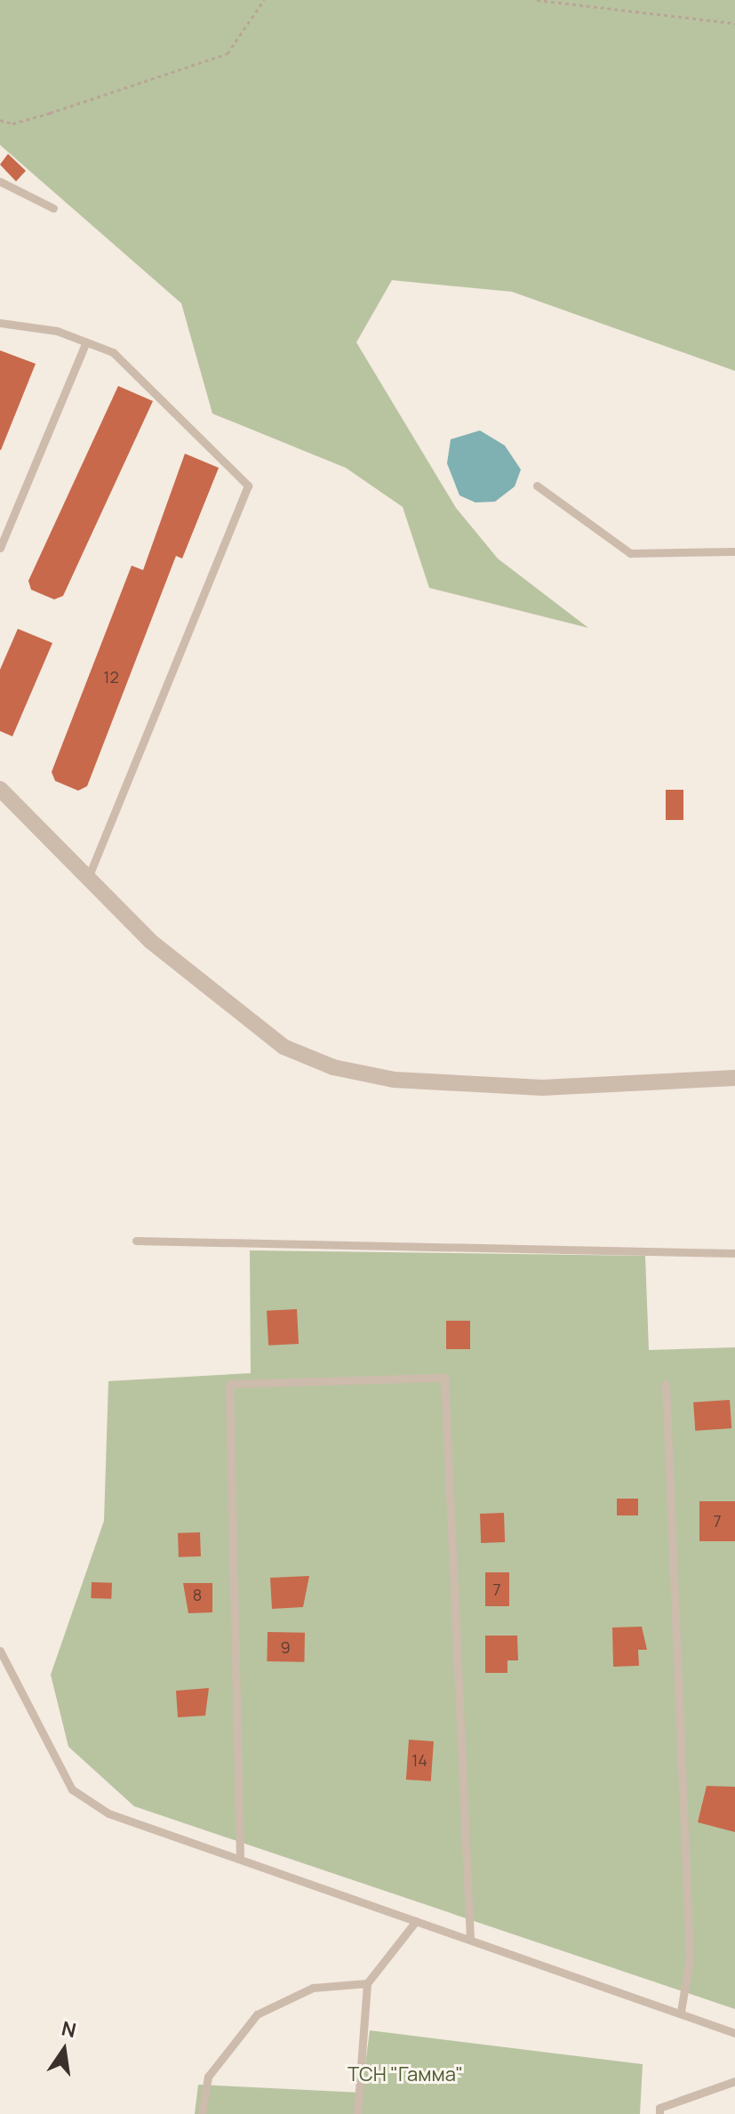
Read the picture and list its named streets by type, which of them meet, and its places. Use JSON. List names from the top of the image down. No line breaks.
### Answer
{"parks":["ТСН \"Гамма\""],"house_numbers":["12","7","7","8","9","14"],"north":"top"}
